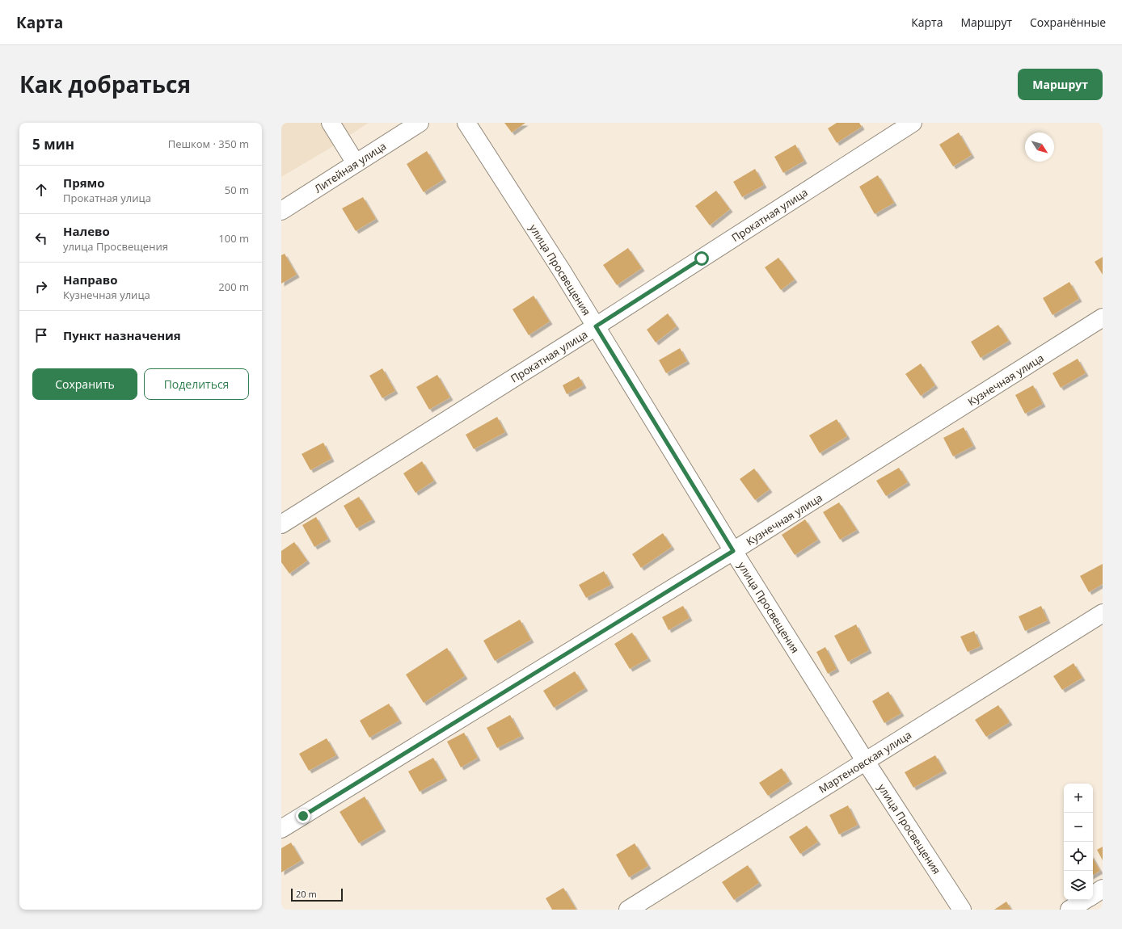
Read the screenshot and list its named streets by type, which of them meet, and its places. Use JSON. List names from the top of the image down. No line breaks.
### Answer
{"streets":{"street":["Литейная улица","Прокатная улица","улица Просвещения","Кузнечная улица","Мартеновская улица"]},"crossings":[["Прокатная улица","улица Просвещения"],["улица Просвещения","Кузнечная улица"],["улица Просвещения","Мартеновская улица"]],"scale_bar":"20 m","north":"bottom right","page":{"header":"Карта","nav":["Карта","Маршрут","Сохранённые"],"title":"Как добраться","buttons":["Маршрут",["Сохранить","Поделиться"]],"heading":["5 мин","Пешком · 350 m"],"list":[["Прямо","Прокатная улица","50 m"],["Налево","улица Просвещения","100 m"],["Направо","Кузнечная улица","200 m"],"Пункт назначения"],"map_buttons":["+","−"],"scale":"20 m"}}
